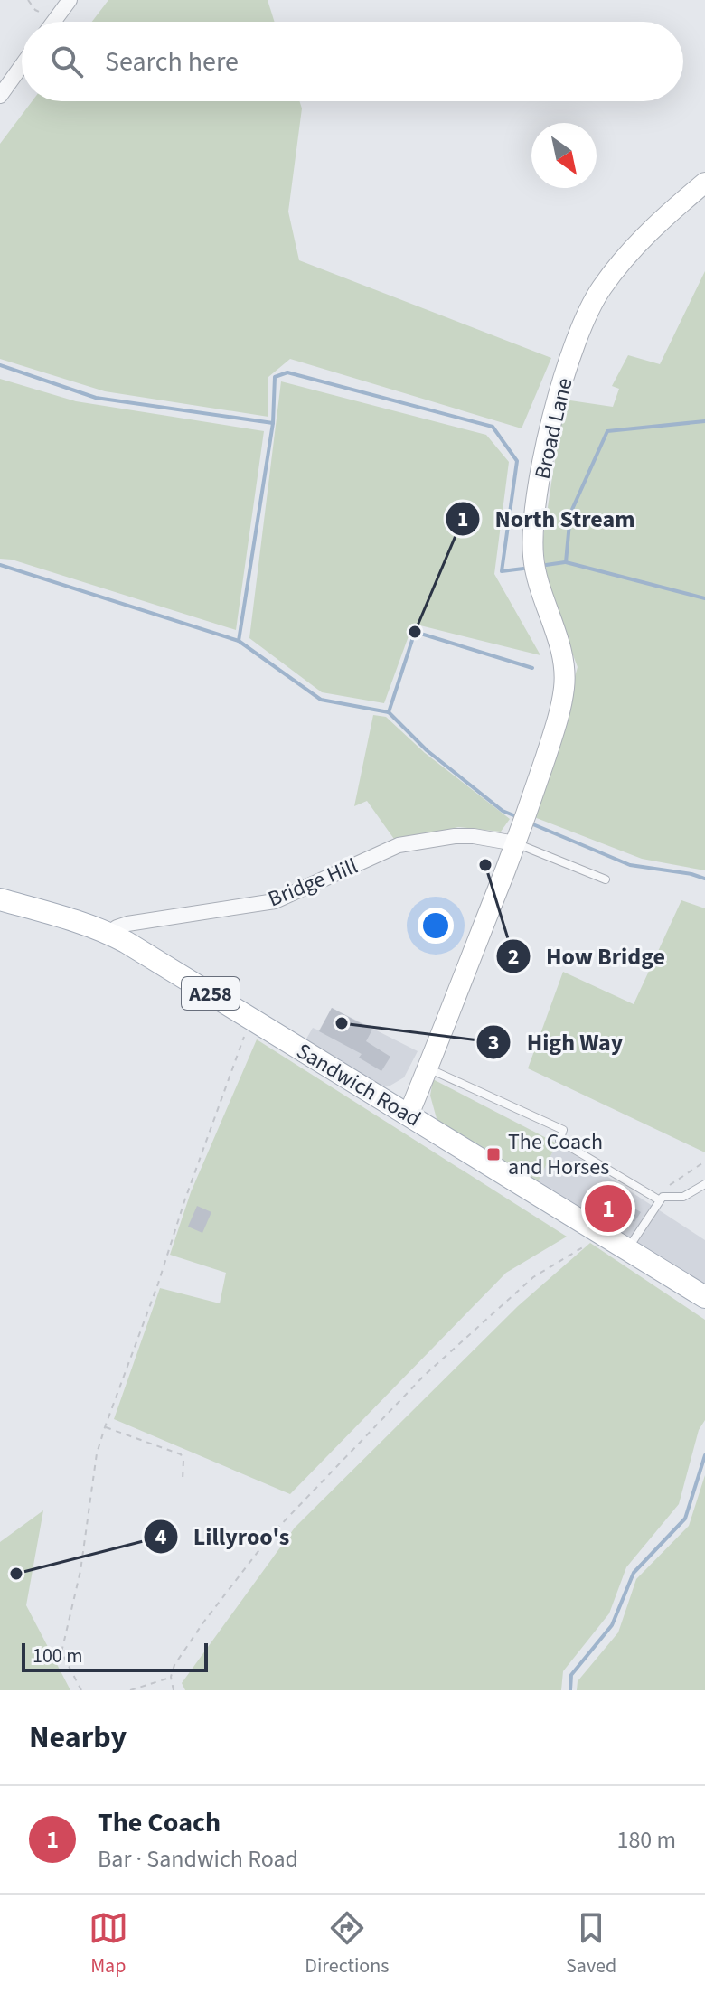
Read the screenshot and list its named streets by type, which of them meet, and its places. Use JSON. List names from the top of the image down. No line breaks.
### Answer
{"streets":{"main road":["A258","Sandwich Road"],"street":["Broad Lane","Bridge Hill"]},"crossings":[["Broad Lane","Bridge Hill"],["Broad Lane","Sandwich Road"],["Bridge Hill","Sandwich Road"]],"places":{"other":["North Stream","How Bridge","High Way","Lillyroo's"],"transit":["The Coach and Horses"]},"scale_bar":"100 m","north":"bottom right","page":{"search":"Search here","pins":"1","scale":"100 m","heading":"Nearby","list":[{"mark":"1","name":"The Coach","note":"Bar · Sandwich Road","value":"180 m"}],"nav":["Map","Directions","Saved"]}}
